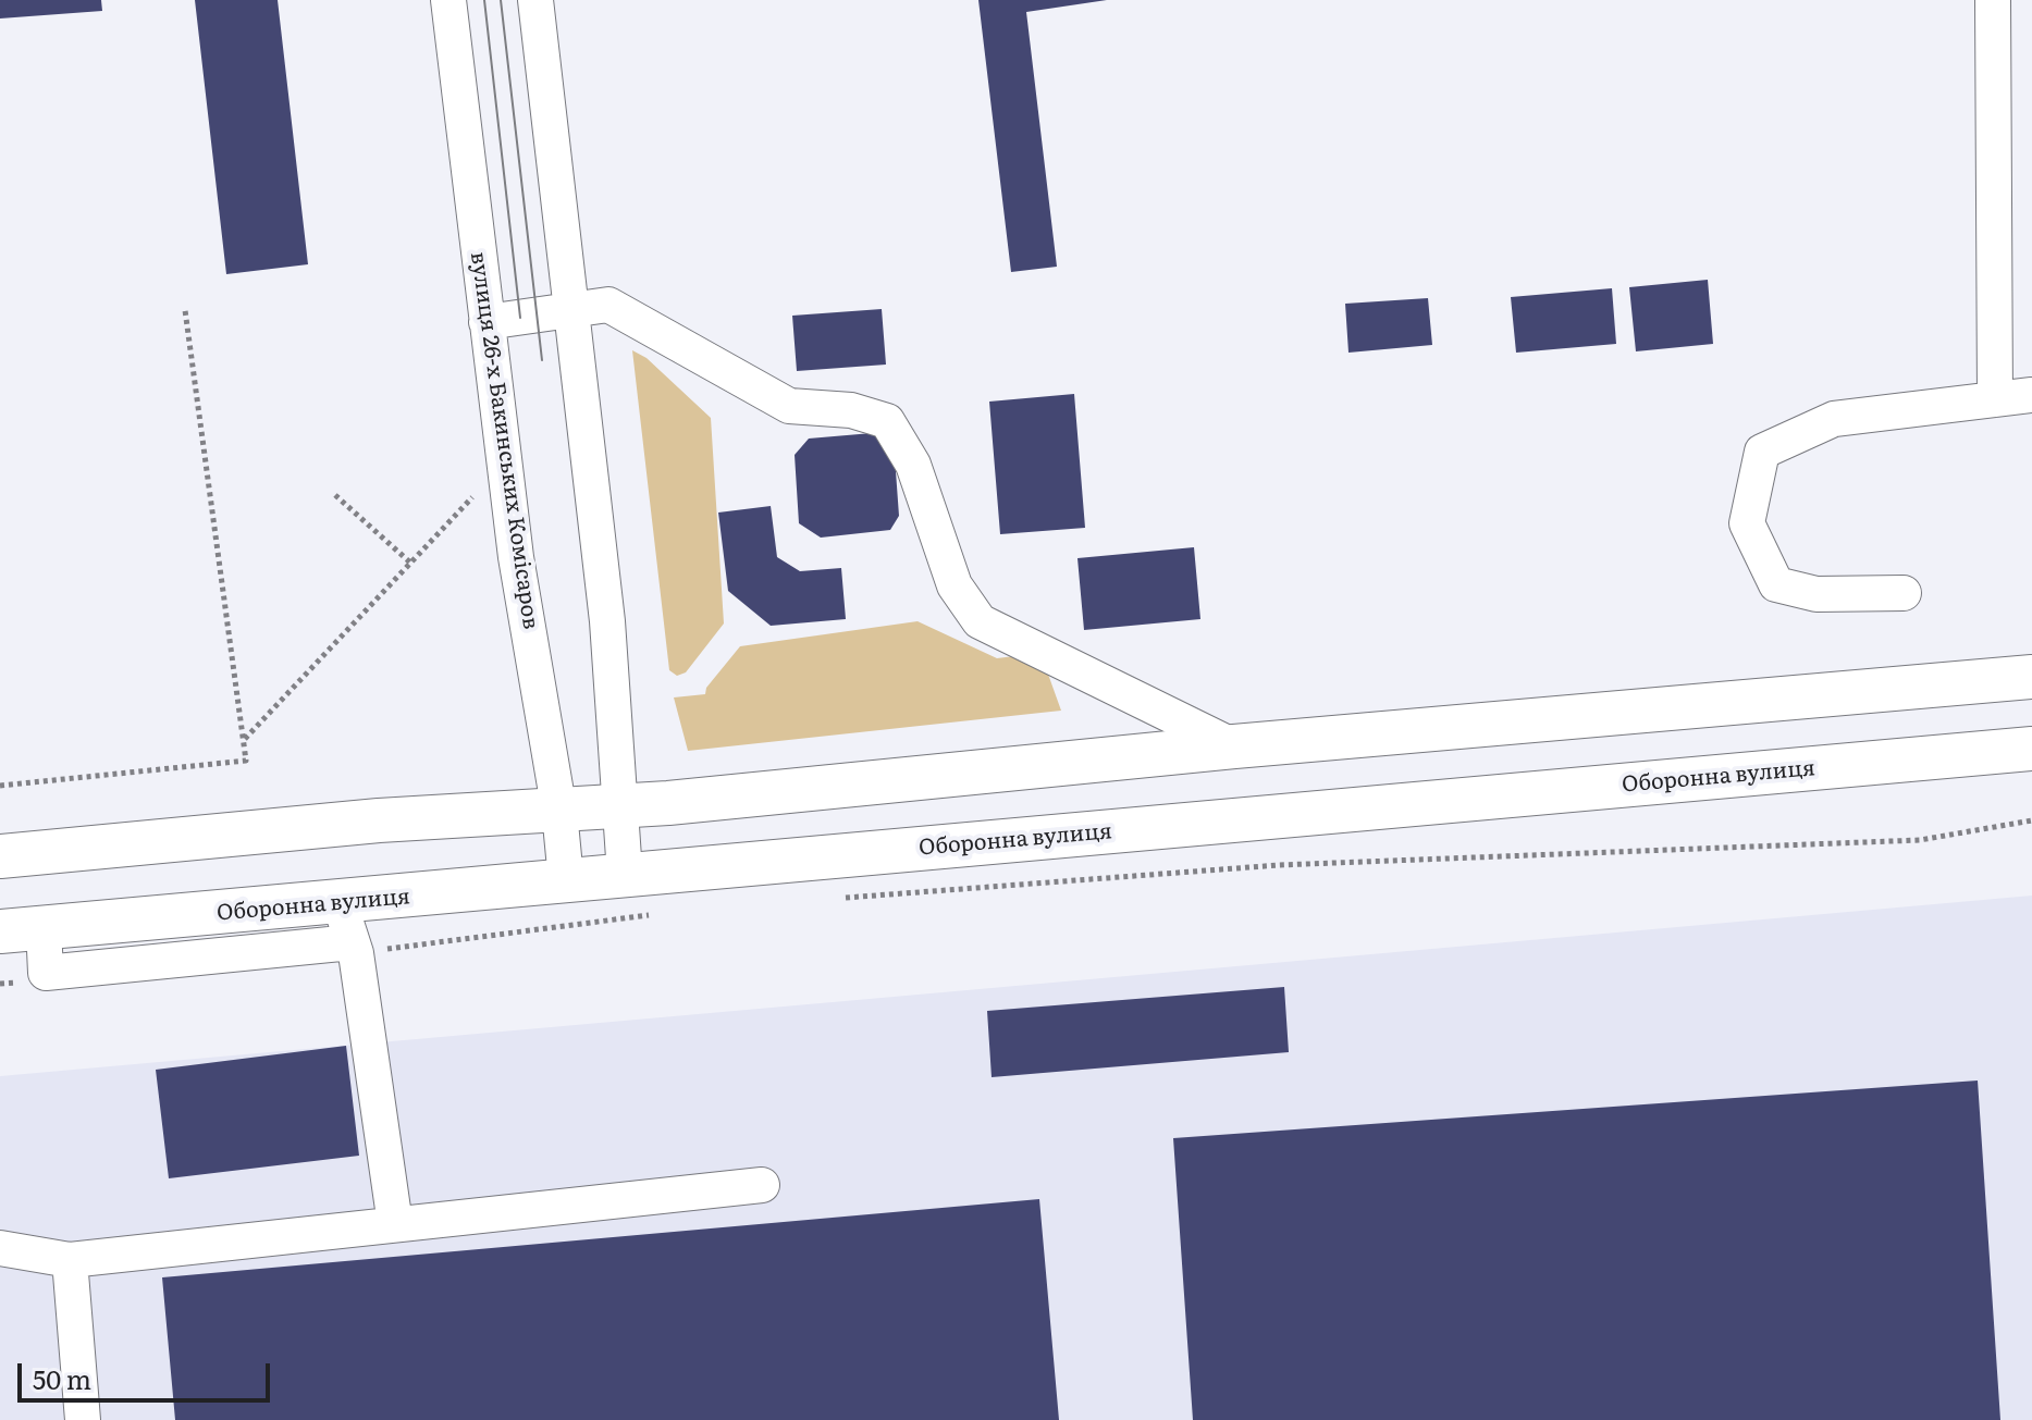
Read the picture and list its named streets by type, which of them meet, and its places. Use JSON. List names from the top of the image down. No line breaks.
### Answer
{"streets":{"main road":["Оборонна вулиця"],"street":["вулиця 26-х Бакинських Комісаров"]},"crossings":[["вулиця 26-х Бакинських Комісаров","Оборонна вулиця"]],"scale_bar":"50 m"}
